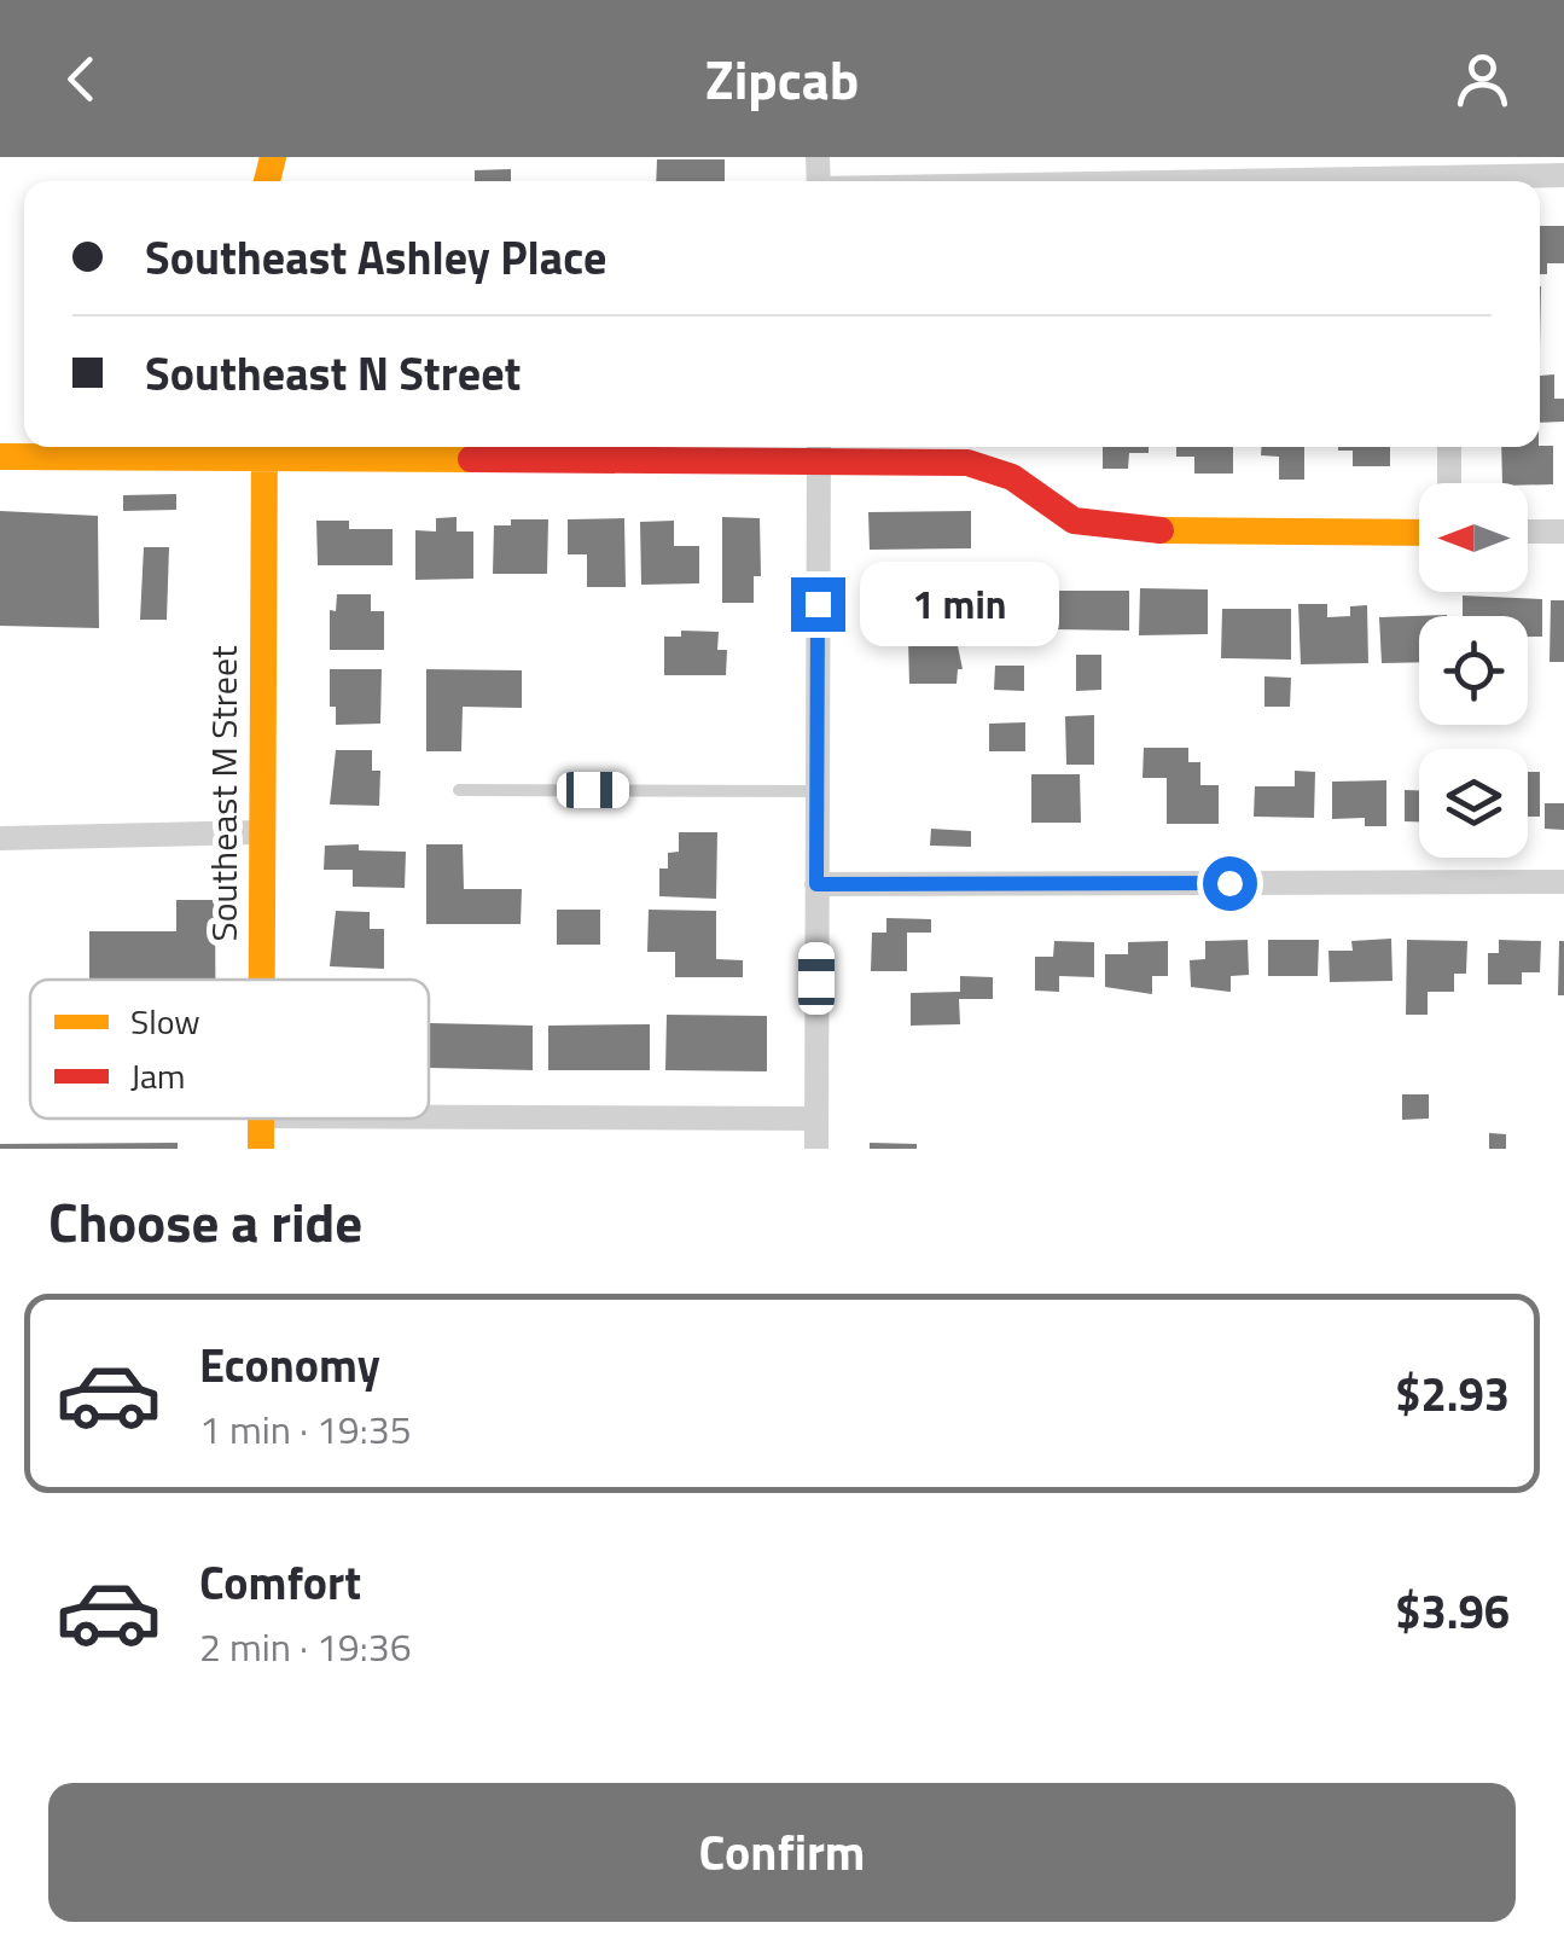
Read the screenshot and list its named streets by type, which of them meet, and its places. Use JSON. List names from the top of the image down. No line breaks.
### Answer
{"streets":{"street":["Southeast M Street"]},"legend":["Slow","Jam"],"north":"left","page":{"header":"Zipcab","banner":["Southeast Ashley Place","Southeast N Street"],"bubble":"1 min","heading":"Choose a ride","list":[{"name":"Economy","note":"1 min · 19:35","value":"$2.93"},{"name":"Comfort","note":"2 min · 19:36","value":"$3.96"}],"buttons":"Confirm"}}
